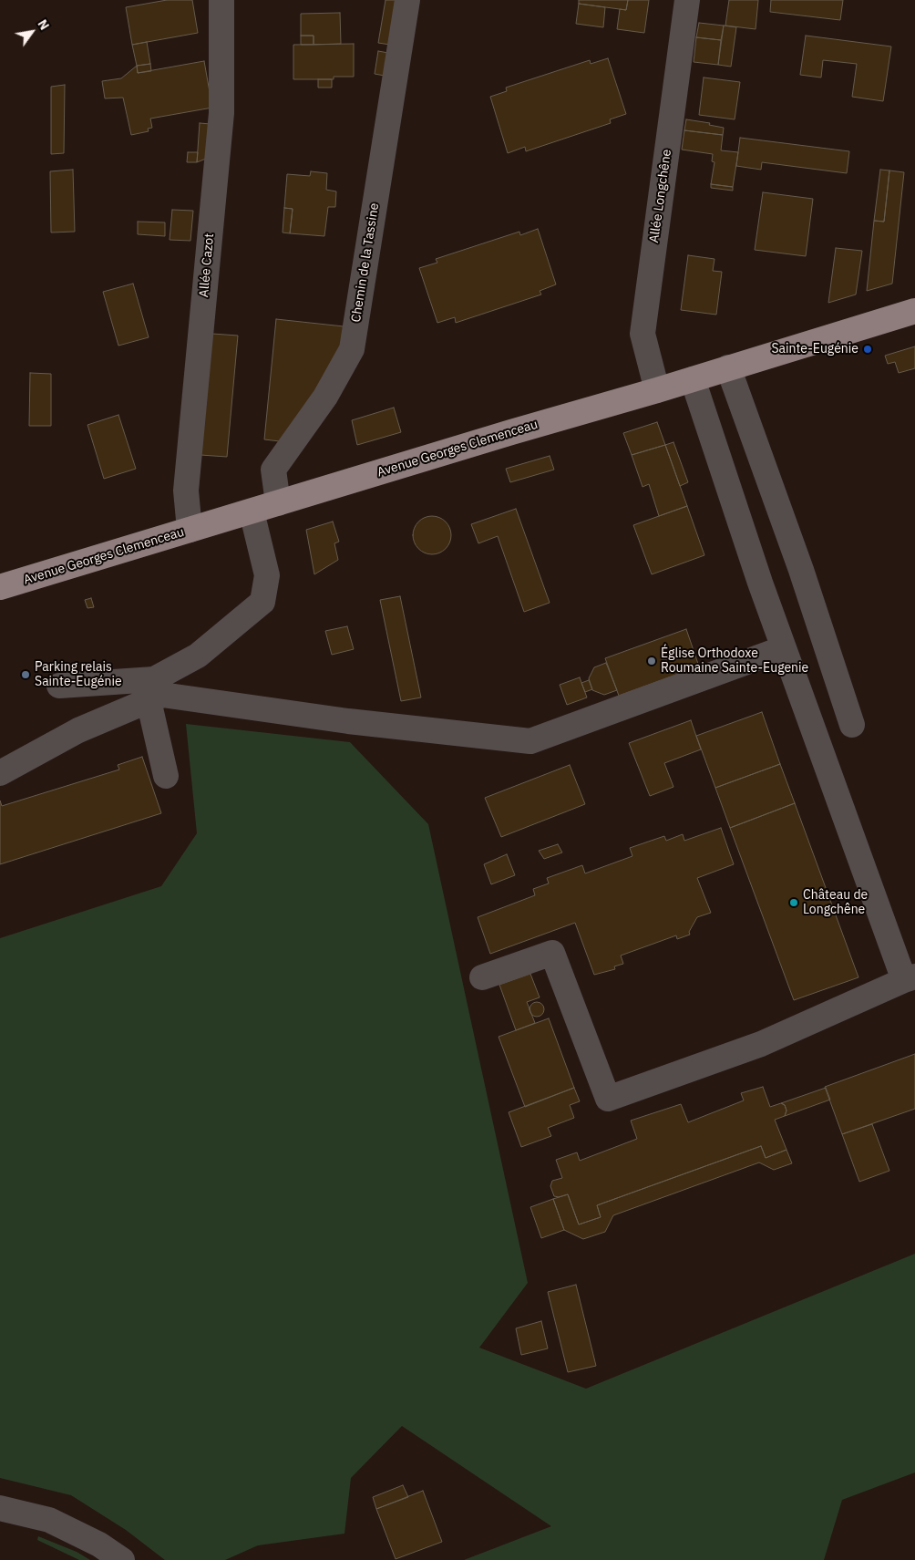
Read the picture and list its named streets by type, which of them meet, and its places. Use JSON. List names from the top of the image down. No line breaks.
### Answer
{"streets":{"main road":["Avenue Georges Clemenceau"],"street":["Allée Longchêne","Chemin de la Tassine","Allée Cazot"]},"crossings":[["Allée Longchêne","Avenue Georges Clemenceau"],["Chemin de la Tassine","Avenue Georges Clemenceau"],["Allée Cazot","Avenue Georges Clemenceau"]],"places":["Sainte-Eugénie","Église Orthodoxe Roumaine Sainte-Eugenie","Parking relais Sainte-Eugénie","Château de Longchêne"],"north":"top right"}
